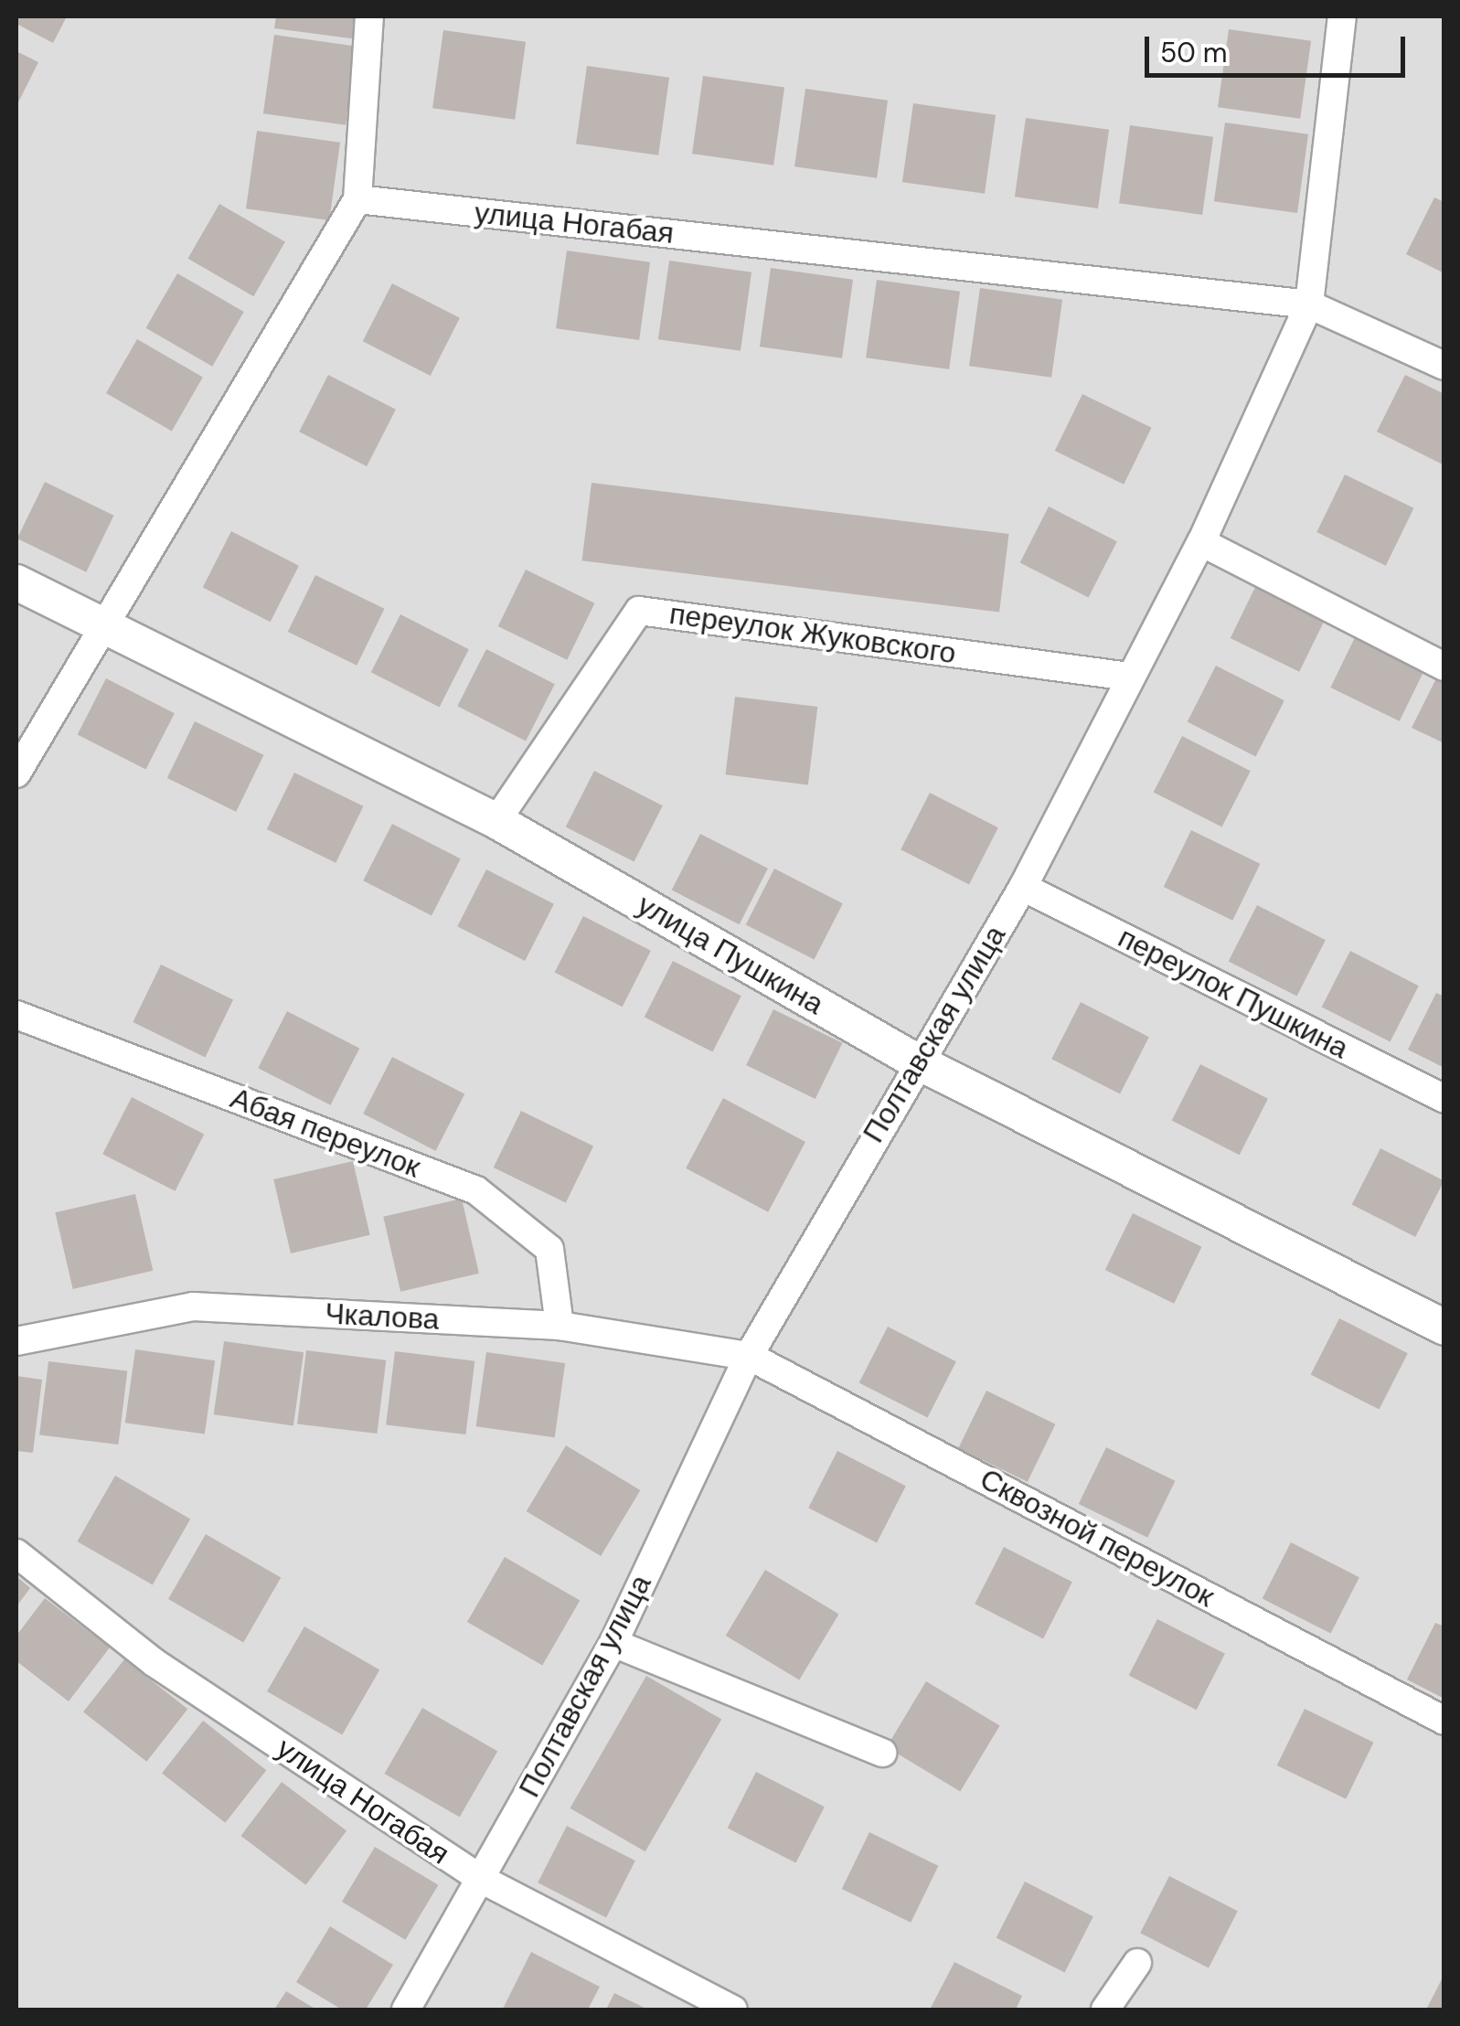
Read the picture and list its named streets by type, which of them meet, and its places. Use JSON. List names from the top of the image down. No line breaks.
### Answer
{"streets":{"street":["улица Ногабая","переулок Жуковского","улица Пушкина","переулок Пушкина","Полтавская улица","Абая переулок","Чкалова","Сквозной переулок"]},"crossings":[["улица Ногабая","Полтавская улица"],["переулок Жуковского","улица Пушкина"],["переулок Жуковского","Полтавская улица"],["улица Пушкина","Полтавская улица"],["переулок Пушкина","Полтавская улица"],["Полтавская улица","Чкалова"],["Полтавская улица","Сквозной переулок"],["Абая переулок","Чкалова"],["Чкалова","Сквозной переулок"]],"scale_bar":"50 m"}
